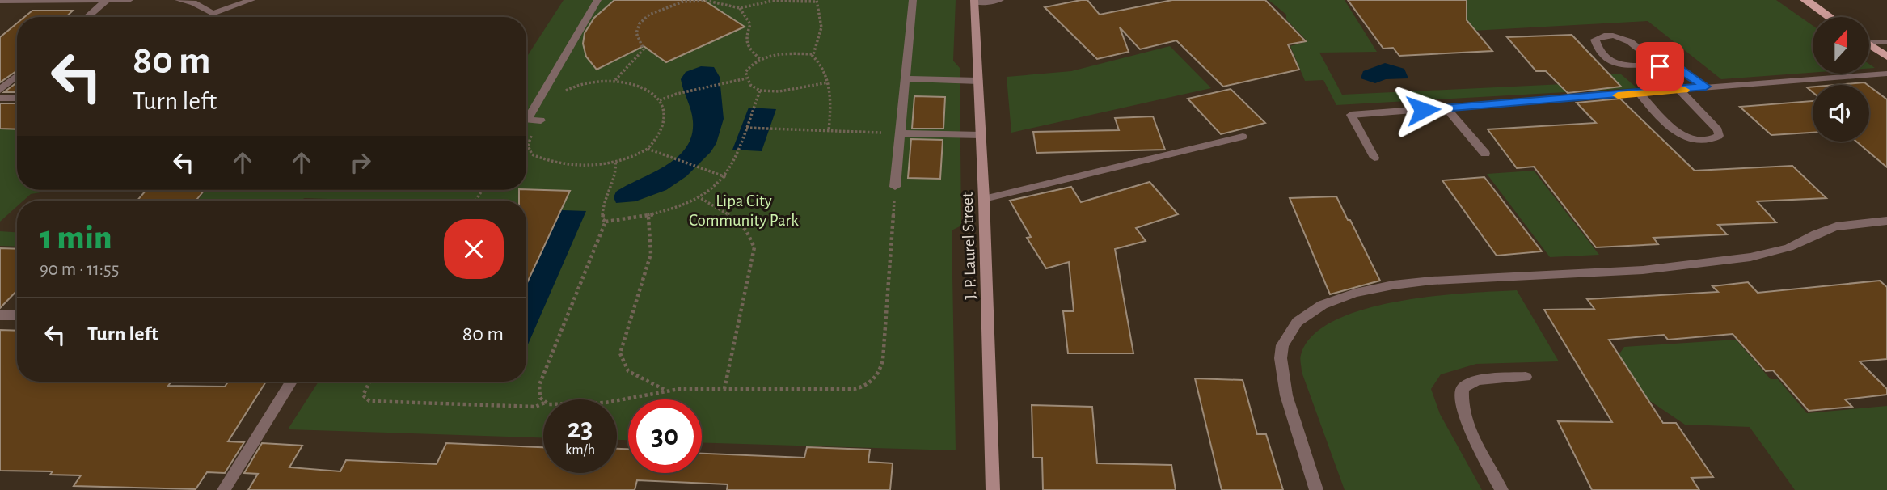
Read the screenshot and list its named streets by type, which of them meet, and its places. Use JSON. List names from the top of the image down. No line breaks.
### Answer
{"streets":{"street":["J. P. Laurel Street"]},"parks":["Lipa City Community Park"],"north":"top","page":{"turn":["80 m","Turn left"],"heading":["1 min","90 m · 11:55"],"list":[{"name":"Turn left","value":"80 m"}],"speed":"23 km/h","limit":"30"}}
